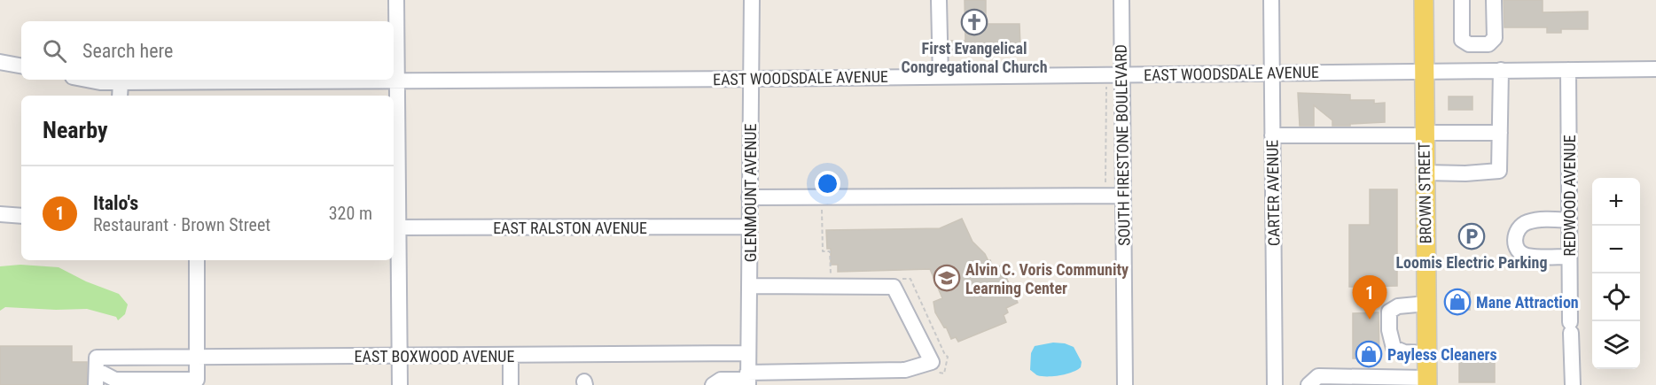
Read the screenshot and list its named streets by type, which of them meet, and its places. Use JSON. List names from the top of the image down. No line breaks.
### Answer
{"streets":{"main road":["BROWN STREET"],"street":["EAST WOODSDALE AVENUE","SOUTH FIRESTONE BOULEVARD","GLENMOUNT AVENUE","CARTER AVENUE","REDWOOD AVENUE","EAST RALSTON AVENUE","EAST BOXWOOD AVENUE"]},"crossings":[["EAST WOODSDALE AVENUE","SOUTH FIRESTONE BOULEVARD"],["EAST WOODSDALE AVENUE","GLENMOUNT AVENUE"],["EAST WOODSDALE AVENUE","CARTER AVENUE"],["EAST WOODSDALE AVENUE","BROWN STREET"],["EAST WOODSDALE AVENUE","REDWOOD AVENUE"],["GLENMOUNT AVENUE","EAST RALSTON AVENUE"],["GLENMOUNT AVENUE","EAST BOXWOOD AVENUE"]],"places":{"church":["First Evangelical Congregational Church"],"parking":["Loomis Electric Parking"],"school or university":["Alvin C. Voris Community Learning Center"],"shop":["Mane Attraction","Payless Cleaners"]},"page":{"search":"Search here","heading":"Nearby","list":[{"mark":"1","name":"Italo's","note":"Restaurant · Brown Street","value":"320 m"}],"map_buttons":["+","−"],"pins":"1"}}
